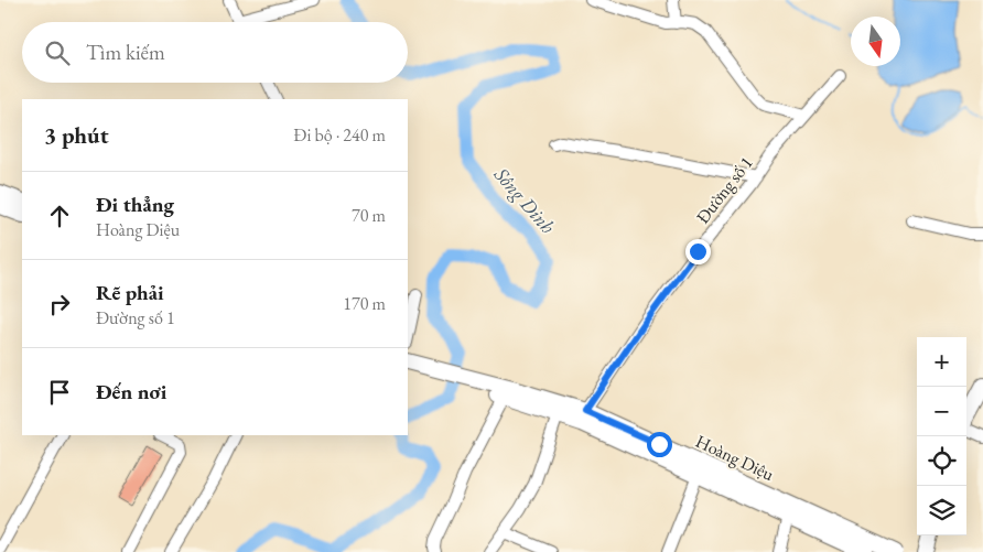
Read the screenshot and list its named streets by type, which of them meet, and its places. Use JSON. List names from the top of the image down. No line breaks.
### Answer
{"streets":{"main road":["Hoàng Diệu"],"street":["Đường số 1"]},"crossings":[["Đường số 1","Hoàng Diệu"]],"water":["Sông Dinh"],"north":"bottom","page":{"search":"Tìm kiếm","heading":["3 phút","Đi bộ · 240 m"],"list":[["Đi thẳng","Hoàng Diệu","70 m"],["Rẽ phải","Đường số 1","170 m"],"Đến nơi"],"map_buttons":["+","−"]}}
